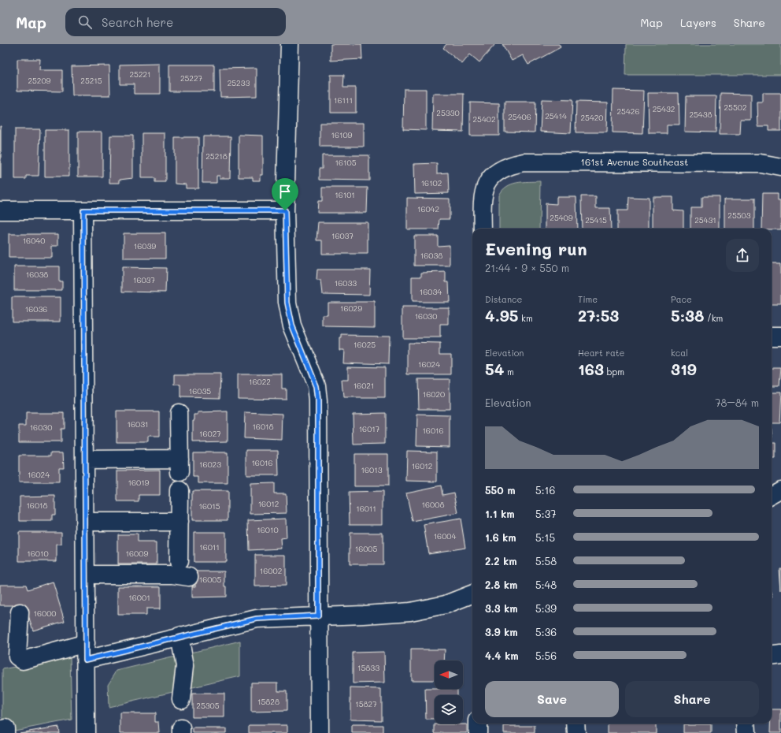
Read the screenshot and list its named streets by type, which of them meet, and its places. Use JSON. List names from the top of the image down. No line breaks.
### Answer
{"streets":{"street":["161st Avenue Southeast"]},"house_numbers":["25221","25227","25209","25215","25233","16111","25502","25432","25426","25330","25438","25414","25406","25420","25402","16109","25218","16105","16102","16101","16042","25503","25409","25415","25431","16037","16040","16039","16038","16038","16037","16033","16034","16029","16036","16030","16025","16024","16022","16021","16035","16020","16031","16018","16030","16017","16016","16027","16016","16023","16012","16013","16024","16019","16012","16008","16018","16015","16011","16010","16004","16011","16005","16010","16009","16002","16005","16001","16000","15833","15828","15827","25305"],"north":"left","page":{"header":"Map","search":"Search here","nav":["Map","Layers","Share"],"heading":["Evening run","21:44 · 9 × 550 m"],"stats":[["Distance","4.95 km"],["Time","27:53"],["Pace","5:38 /km"],["Elevation","54 m"],["Heart rate","163 bpm"],["kcal","319"]],"chart":["Elevation","78–84 m"],"list":[{"name":"550 m","note":"5:16"},{"name":"1.1 km","note":"5:37"},{"name":"1.6 km","note":"5:15"},{"name":"2.2 km","note":"5:58"},{"name":"2.8 km","note":"5:48"},{"name":"3.3 km","note":"5:39"},{"name":"3.9 km","note":"5:36"},{"name":"4.4 km","note":"5:56"}],"buttons":["Save","Share"]}}
